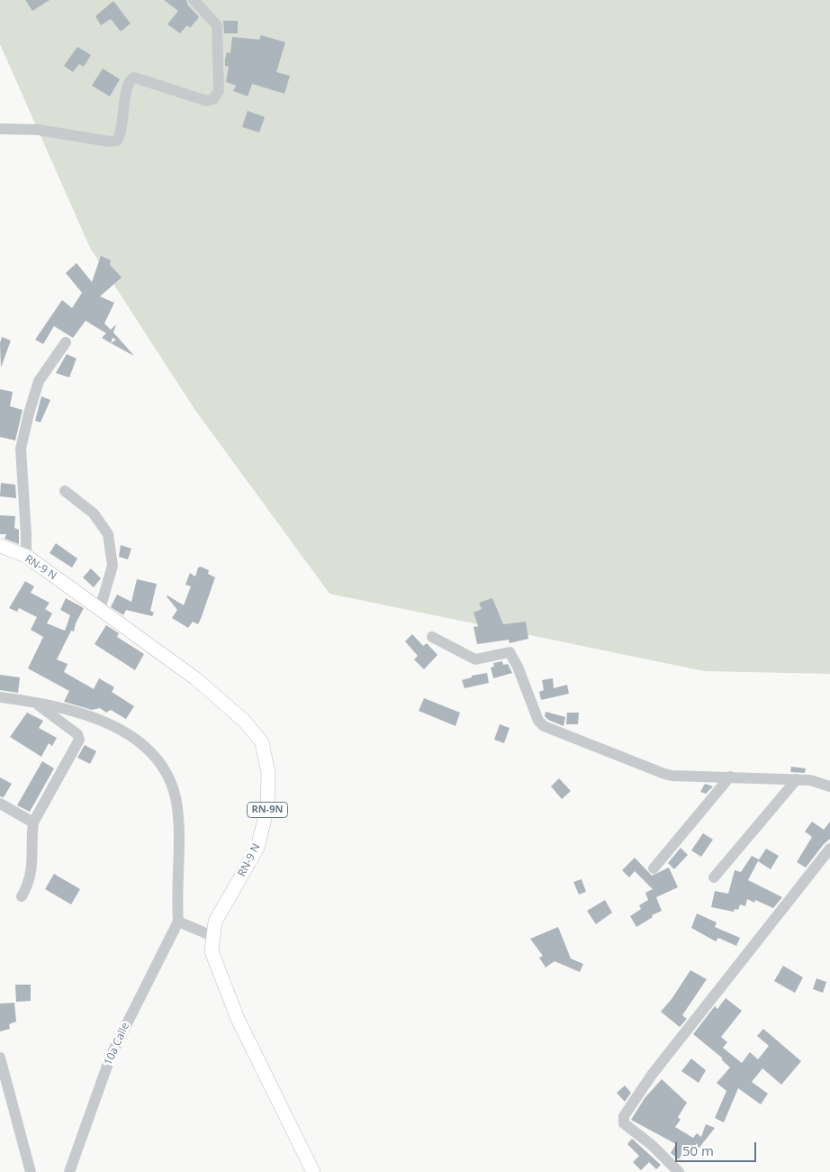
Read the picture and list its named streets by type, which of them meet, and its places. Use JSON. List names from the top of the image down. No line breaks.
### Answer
{"streets":{"main road":["RN-9 N","RN-9N"],"street":["10a Calle"]},"scale_bar":"50 m"}
